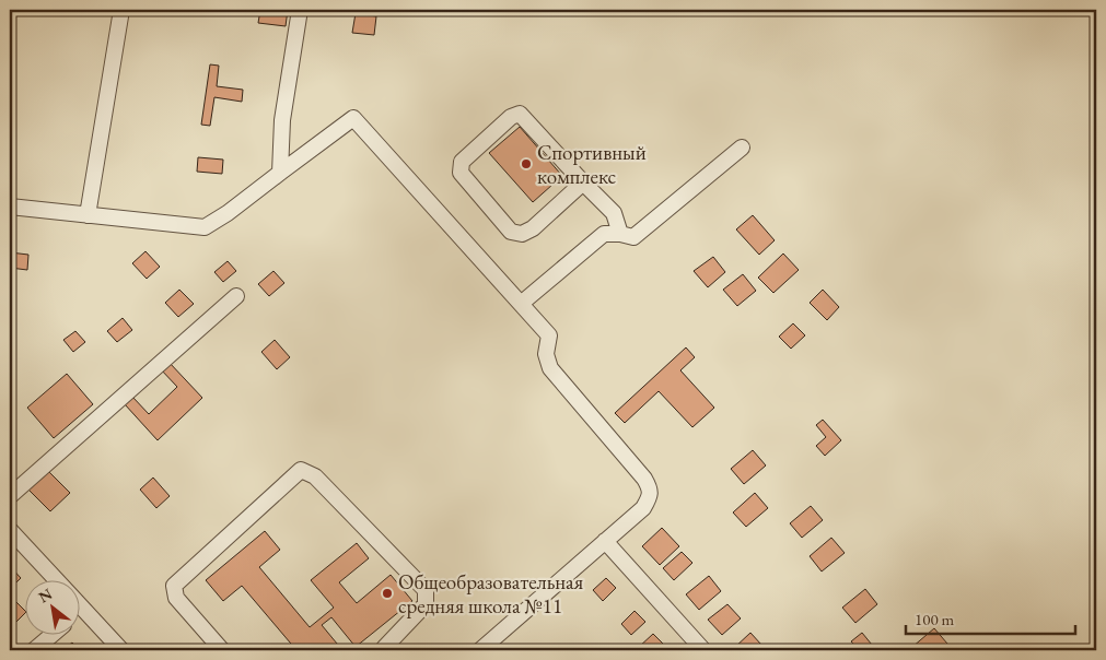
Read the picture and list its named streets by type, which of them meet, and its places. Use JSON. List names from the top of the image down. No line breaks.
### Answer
{"places":["Спортивный комплекс","Общеобразовательная средняя школа №11"],"scale_bar":"100 m","north":"top left"}
